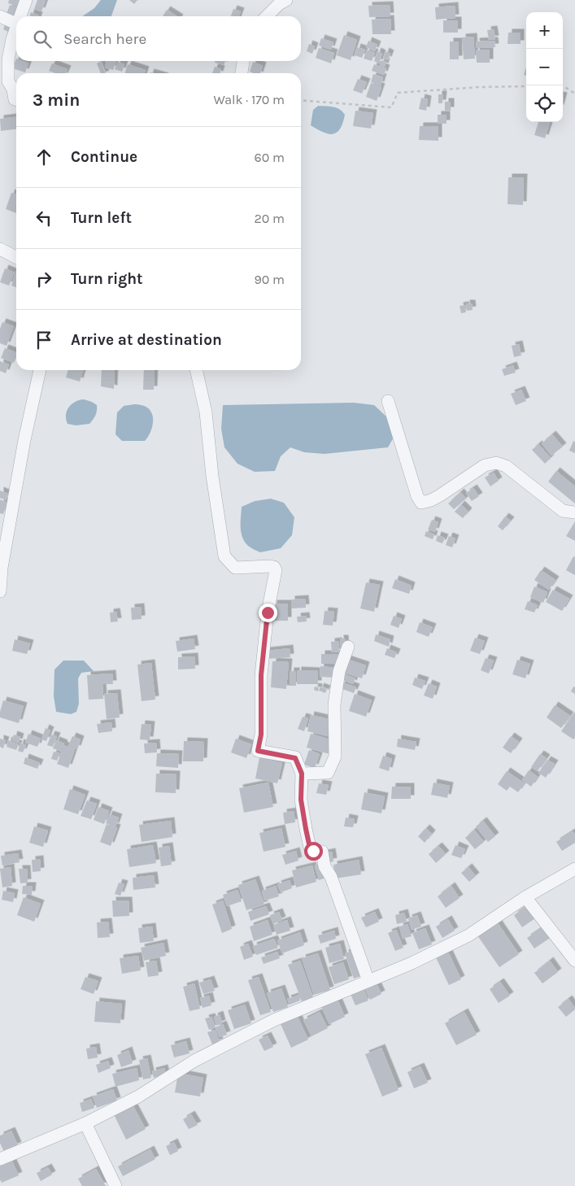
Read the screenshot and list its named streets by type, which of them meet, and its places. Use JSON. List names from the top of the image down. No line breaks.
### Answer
{"page":{"map_buttons":["+","−"],"search":"Search here","heading":["3 min","Walk · 170 m"],"list":[["Continue","60 m"],["Turn left","20 m"],["Turn right","90 m"],"Arrive at destination"]}}
